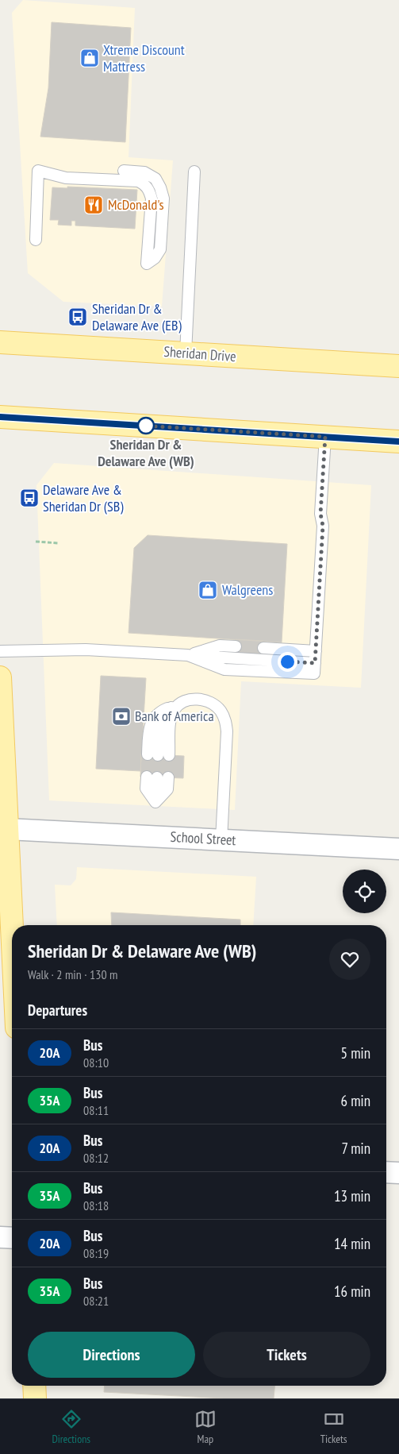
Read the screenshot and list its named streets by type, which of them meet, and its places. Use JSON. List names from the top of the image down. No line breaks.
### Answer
{"streets":{"main road":["Sheridan Drive"],"street":["School Street"]},"places":{"shop":["Xtreme Discount Mattress","Walgreens"],"restaurant":["McDonald's"],"bus stop":["Sheridan Dr & Delaware Ave (EB)","Delaware Ave & Sheridan Dr (SB)"],"other":["Sheridan Dr & Delaware Ave (WB)"],"bank":["Bank of America"]},"lines":["bus line 20A"],"page":{"heading":[["Sheridan Dr & Delaware Ave (WB)","Walk · 2 min · 130 m"],"Departures"],"list":[{"mark":"20A","name":"Bus","note":"08:10","value":"5 min"},{"mark":"35A","name":"Bus","note":"08:11","value":"6 min"},{"mark":"20A","name":"Bus","note":"08:12","value":"7 min"},{"mark":"35A","name":"Bus","note":"08:18","value":"13 min"},{"mark":"20A","name":"Bus","note":"08:19","value":"14 min"},{"mark":"35A","name":"Bus","note":"08:21","value":"16 min"}],"buttons":["Directions","Tickets"],"tabs":["Directions","Map","Tickets"]}}
